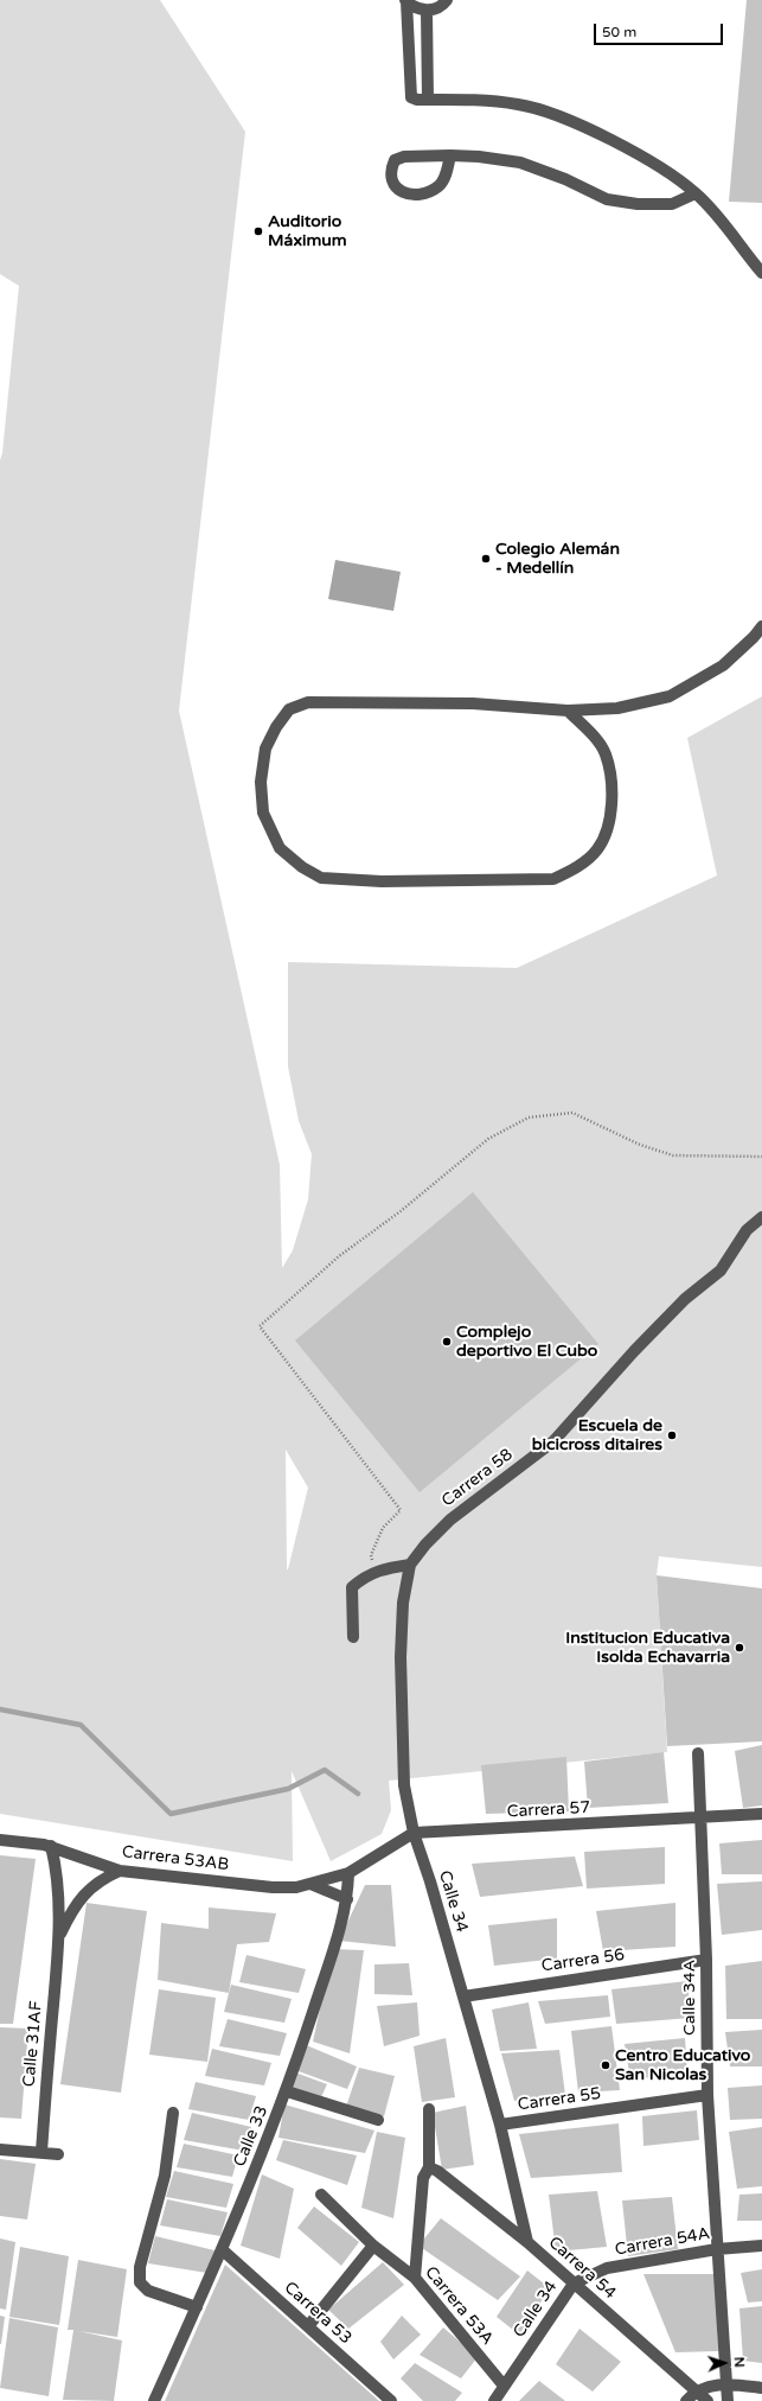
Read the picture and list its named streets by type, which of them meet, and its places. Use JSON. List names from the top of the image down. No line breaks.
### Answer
{"streets":{"street":["Carrera 58","Carrera 57","Carrera 53AB","Calle 34","Carrera 56","Calle 34A","Calle 31AF","Carrera 55","Calle 33","Carrera 54A","Carrera 54","Carrera 53A","Carrera 53"]},"crossings":[["Carrera 58","Calle 34"],["Carrera 57","Carrera 53AB"],["Carrera 57","Calle 34"],["Carrera 57","Calle 34A"],["Carrera 57","Calle 33"],["Carrera 53AB","Calle 31AF"],["Carrera 53AB","Calle 33"],["Calle 34","Carrera 56"],["Calle 34","Carrera 55"],["Calle 34","Carrera 54A"],["Calle 34","Carrera 54"],["Calle 34","Carrera 53A"],["Carrera 56","Calle 34A"],["Calle 34A","Carrera 55"],["Calle 34A","Carrera 54A"],["Calle 33","Carrera 53"],["Carrera 54A","Carrera 54"]],"places":["Auditorio Máximum","Colegio Alemán - Medellín","Complejo deportivo El Cubo","Escuela de bicicross ditaires","Institucion Educativa Isolda Echavarria","Centro Educativo San Nicolas"],"scale_bar":"50 m","north":"right"}
